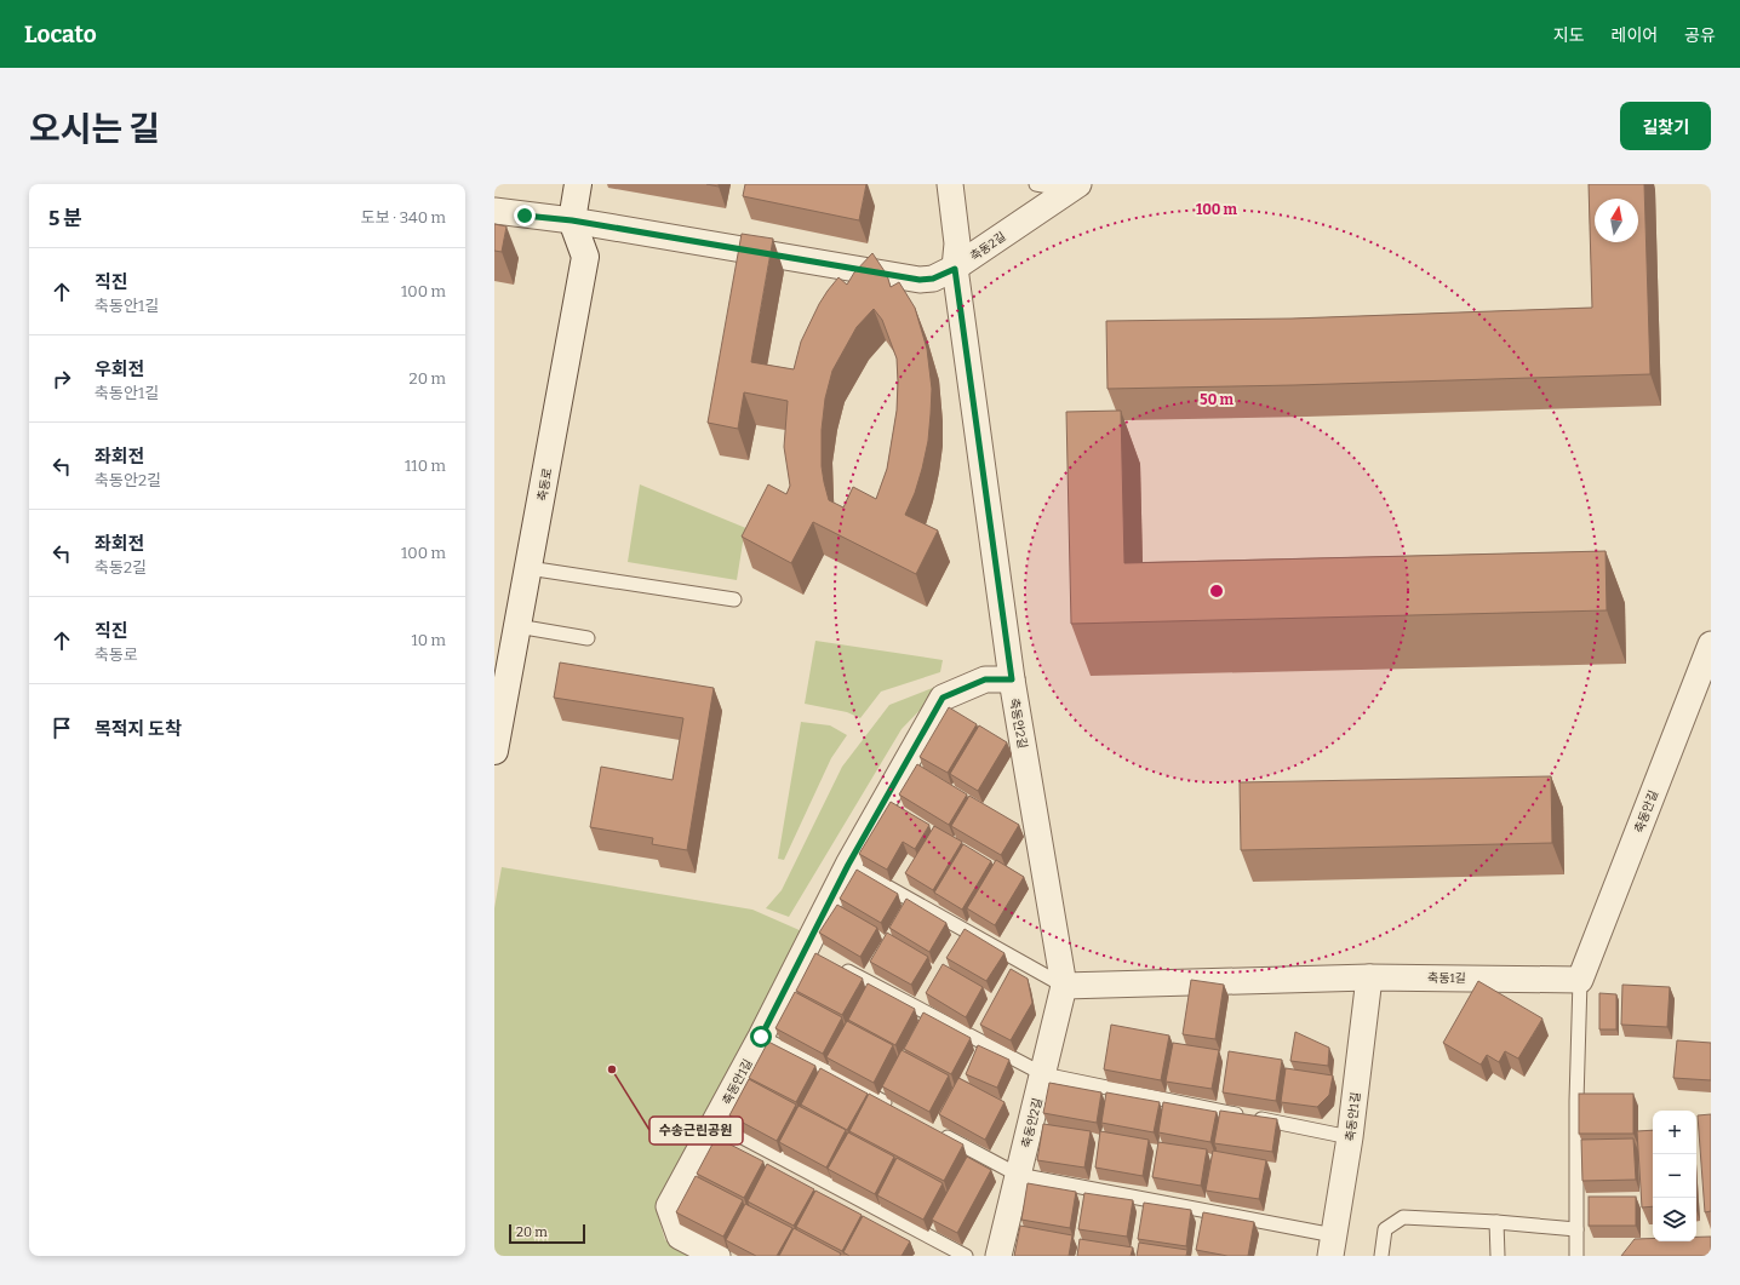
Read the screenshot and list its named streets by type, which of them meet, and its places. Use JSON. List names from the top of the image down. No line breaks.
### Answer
{"streets":{"street":["축동2길","축동로","축동안2길","축동안길","축동1길","축동안1길"]},"crossings":[["축동2길","축동로"],["축동2길","축동안2길"],["축동안2길","축동1길"],["축동안2길","축동안1길"],["축동안길","축동1길"],["축동1길","축동안1길"]],"places":["수송근린공원"],"scale_bar":"20 m","north":"top","page":{"header":"Locato","nav":["지도","레이어","공유"],"title":"오시는 길","buttons":"길찾기","heading":["5 분","도보 · 340 m"],"list":[["직진","축동안1길","100 m"],["우회전","축동안1길","20 m"],["좌회전","축동안2길","110 m"],["좌회전","축동2길","100 m"],["직진","축동로","10 m"],"목적지 도착"],"map_buttons":["+","−"],"scale":"20 m"},"rings":["100 m","50 m"]}
